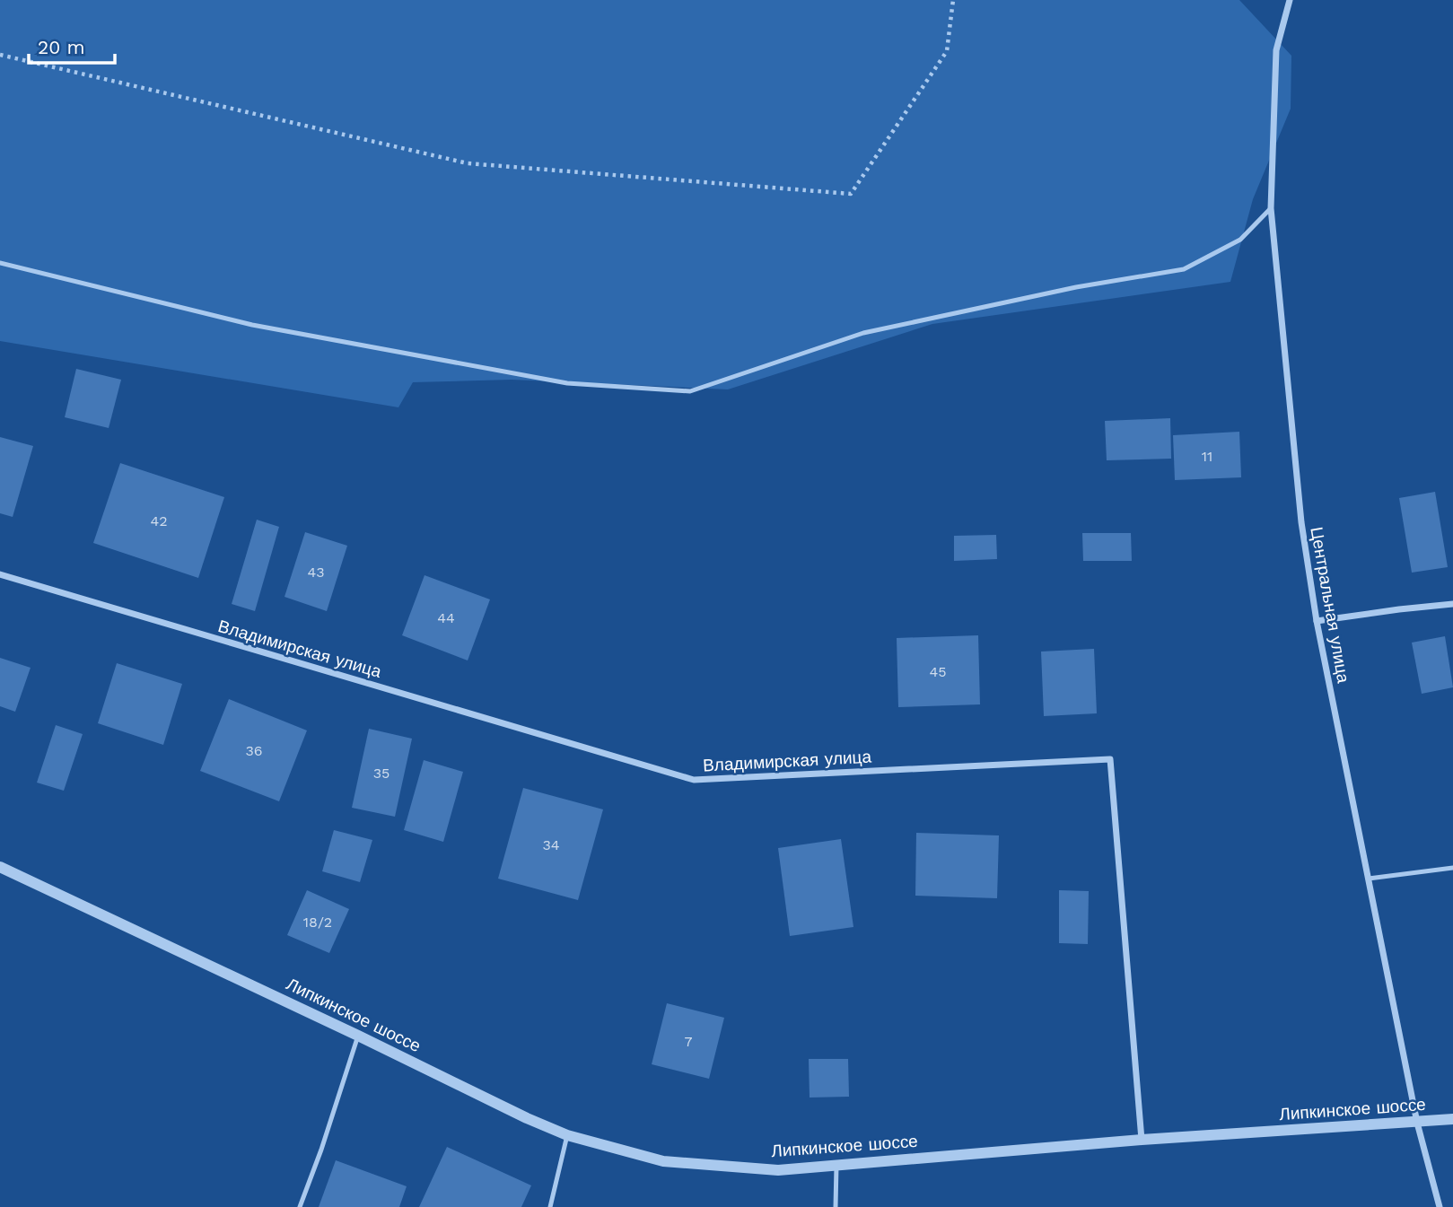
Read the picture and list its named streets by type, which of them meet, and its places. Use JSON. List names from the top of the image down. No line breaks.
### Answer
{"streets":{"street":["Центральная улица","Владимирская улица","Липкинское шоссе"]},"crossings":[["Центральная улица","Липкинское шоссе"],["Владимирская улица","Липкинское шоссе"]],"house_numbers":["11","42","43","44","45","36","35","34","18/2","7"],"scale_bar":"20 m"}
